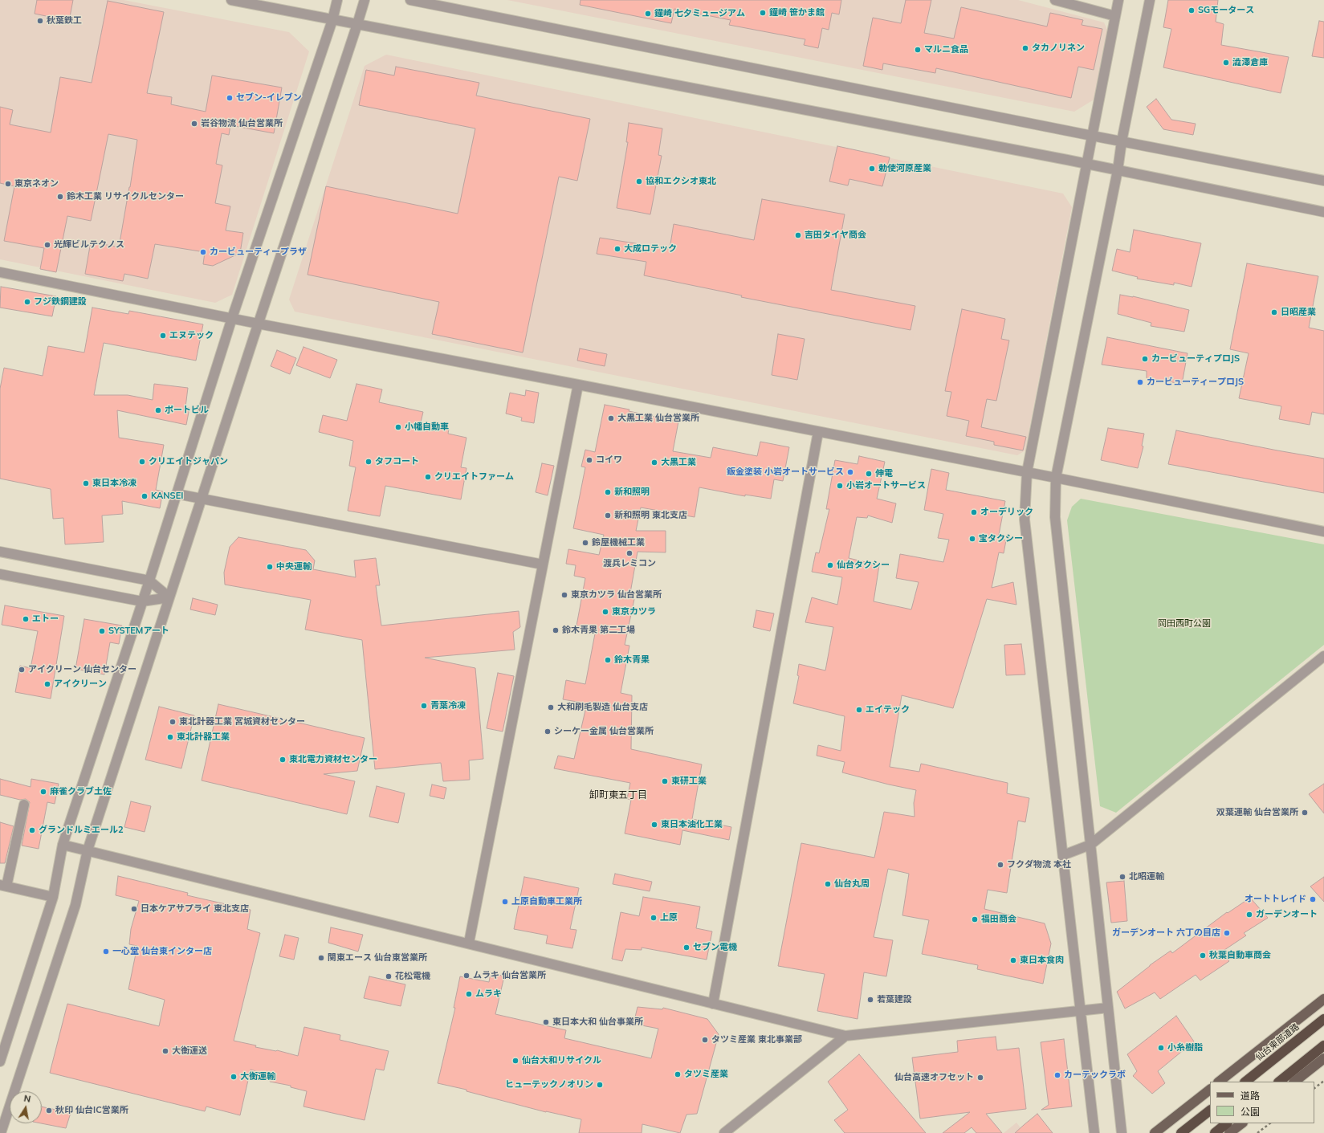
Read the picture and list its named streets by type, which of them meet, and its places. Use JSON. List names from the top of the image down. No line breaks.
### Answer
{"streets":{"highway":["仙台東部道路"]},"districts":["卸町東五丁目"],"parks":["岡田西町公園"],"places":["SGモータース","鐘崎 笹かま館","鐘崎 七夕ミュージアム","秋葉鉄工","タカノリネン","マルニ食品","澁澤倉庫","セブン-イレブン","岩谷物流 仙台営業所","勅使河原産業","協和エクシオ東北","東京ネオン","鈴木工業 リサイクルセンター","吉田タイヤ商会","光輝ビルテクノス","大成ロテック","カービューティープラザ","フジ鉄鋼建設","日昭産業","エヌテック","カービューティプロJS","カービューティープロJS","ポートビル","大黒工業 仙台営業所","小幡自動車","コイワ","クリエイトジャパン","タフコート","大黒工業","鈑金塗装 小岩オートサービス","伸電","クリエイトファーム","東日本冷凍","小岩オートサービス","新和照明","KANSEI","オーデリック","新和照明 東北支店","宝タクシー","鈴屋機械工業","渡兵レミコン","仙台タクシー","中央運輸","東京カツラ 仙台営業所","東京カツラ","エトー","鈴木青果 第二工場","SYSTEMアート","鈴木青果","アイクリーン 仙台センター","アイクリーン","青葉冷凍","大和刷毛製造 仙台支店","エイテック","東北計器工業 宮城資材センター","シーケー金属 仙台営業所","東北計器工業","東北電力資材センター","東研工業","麻雀クラブ土佐","双葉運輸 仙台営業所","東日本油化工業","グランドルミエール2","フクダ物流 本社","北昭運輸","仙台丸周","オートトレイド","上原自動車工業所","日本ケアサプライ 東北支店","ガーデンオート","上原","福田商会","ガーデンオート 六丁の目店","セブン電機","一心堂 仙台東インター店","秋葉自動車商会","関東エース 仙台東営業所","東日本食肉","ムラキ 仙台営業所","花松電機","ムラキ","若葉建設","東日本大和 仙台事業所","タツミ産業 東北事業部","小糸樹脂","大衡運送","仙台大和リサイクル","タツミ産業","カーテックラボ","大衡運輸","仙台高速オフセット","ヒューテックノオリン","秋印 仙台IC営業所"],"legend":["道路","公園"],"north":"top"}
